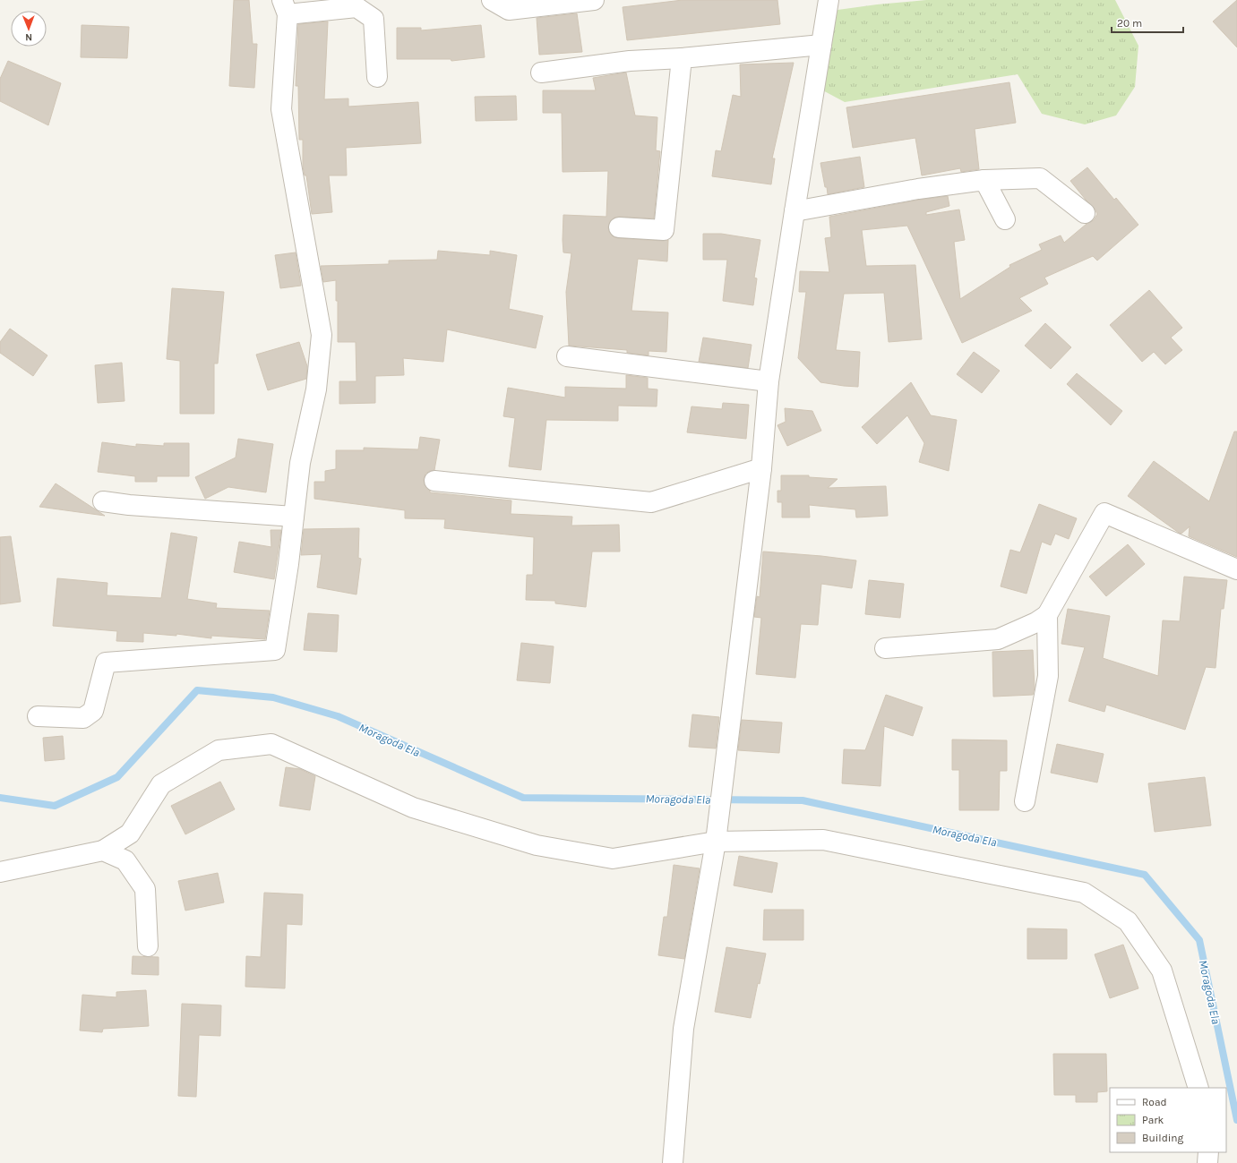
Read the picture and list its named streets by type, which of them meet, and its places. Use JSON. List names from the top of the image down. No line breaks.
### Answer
{"water":["Moragoda Ela"],"legend":["Road","Park","Building"],"scale_bar":"20 m","north":"bottom"}
